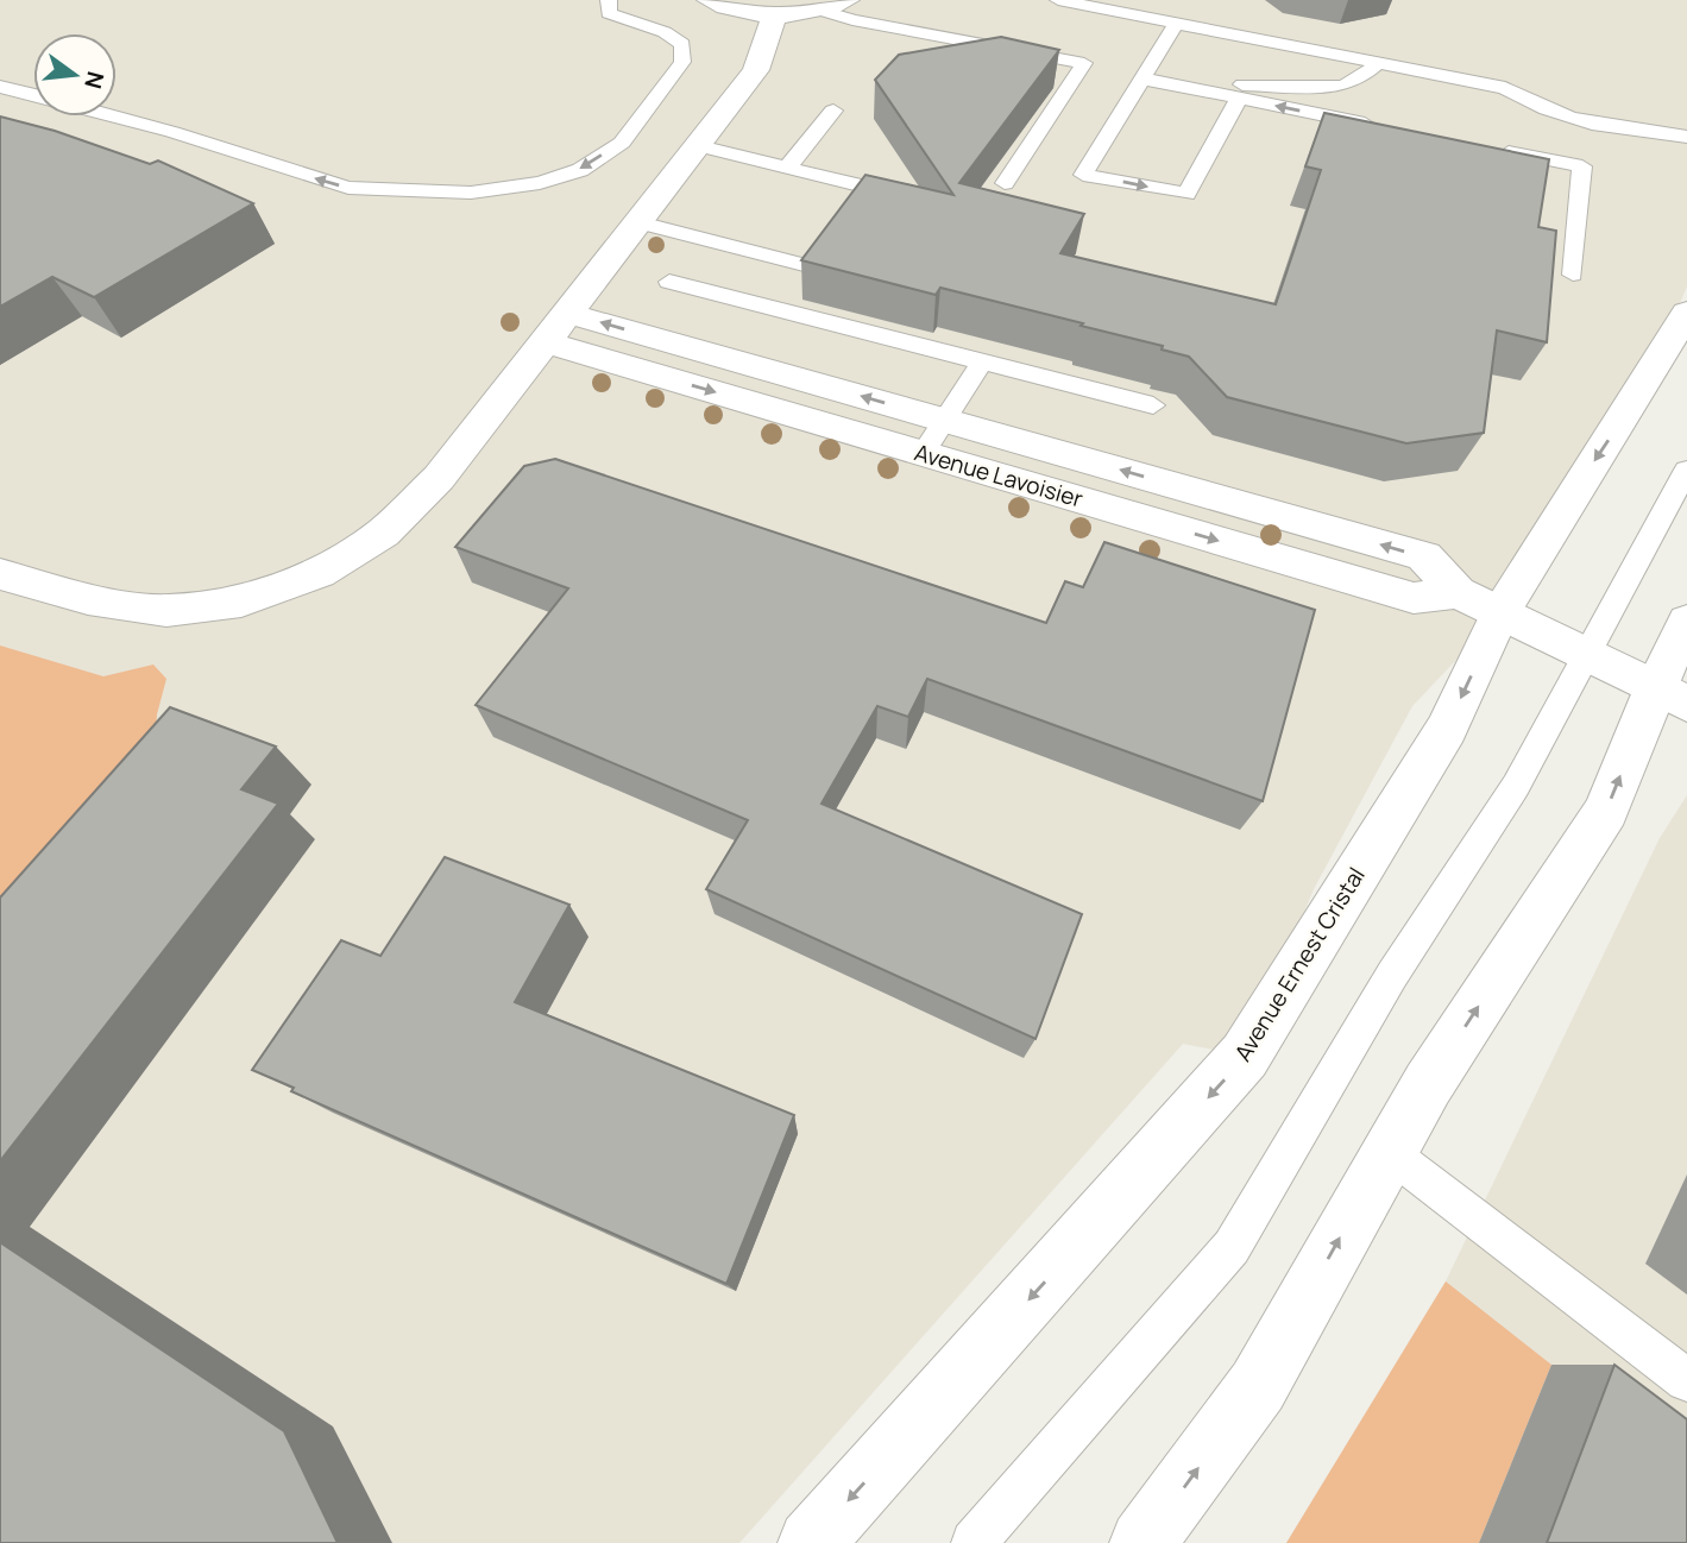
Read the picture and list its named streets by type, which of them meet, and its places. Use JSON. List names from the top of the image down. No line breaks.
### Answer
{"streets":{"street":["Avenue Lavoisier","Avenue Ernest Cristal"]},"crossings":[["Avenue Lavoisier","Avenue Ernest Cristal"]],"north":"right"}
